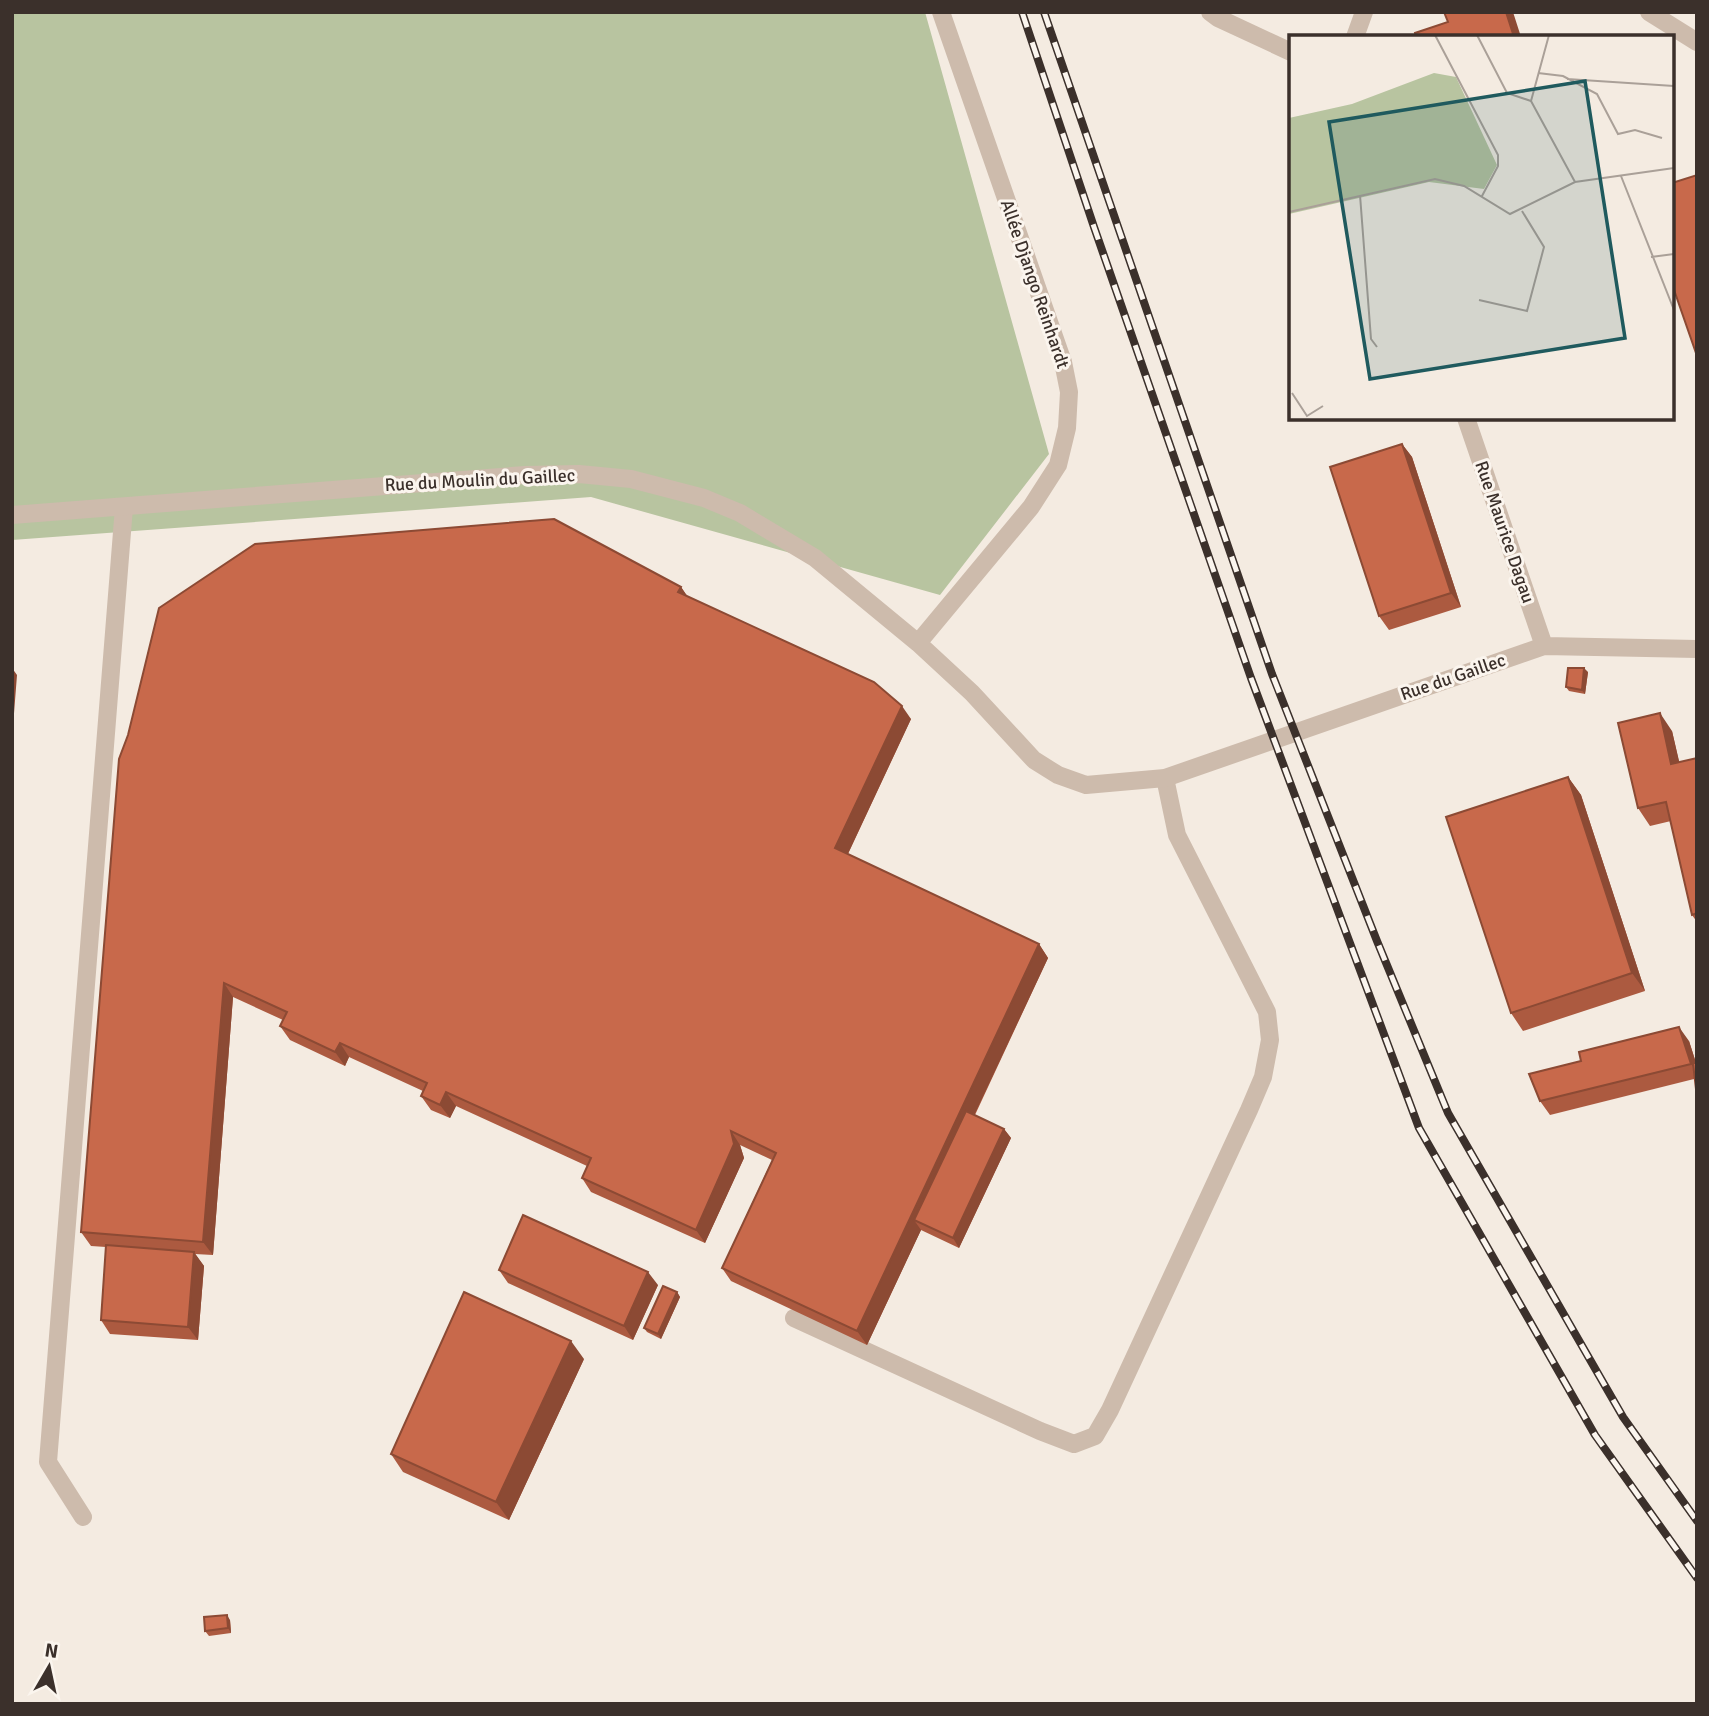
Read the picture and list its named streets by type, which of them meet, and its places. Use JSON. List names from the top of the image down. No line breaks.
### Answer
{"streets":{"street":["Allée Django Reinhardt","Rue du Moulin du Gaillec","Rue Maurice Dagau","Rue du Gaillec"]},"crossings":[["Allée Django Reinhardt","Rue du Moulin du Gaillec"],["Rue du Moulin du Gaillec","Rue du Gaillec"],["Rue Maurice Dagau","Rue du Gaillec"]],"north":"top"}
